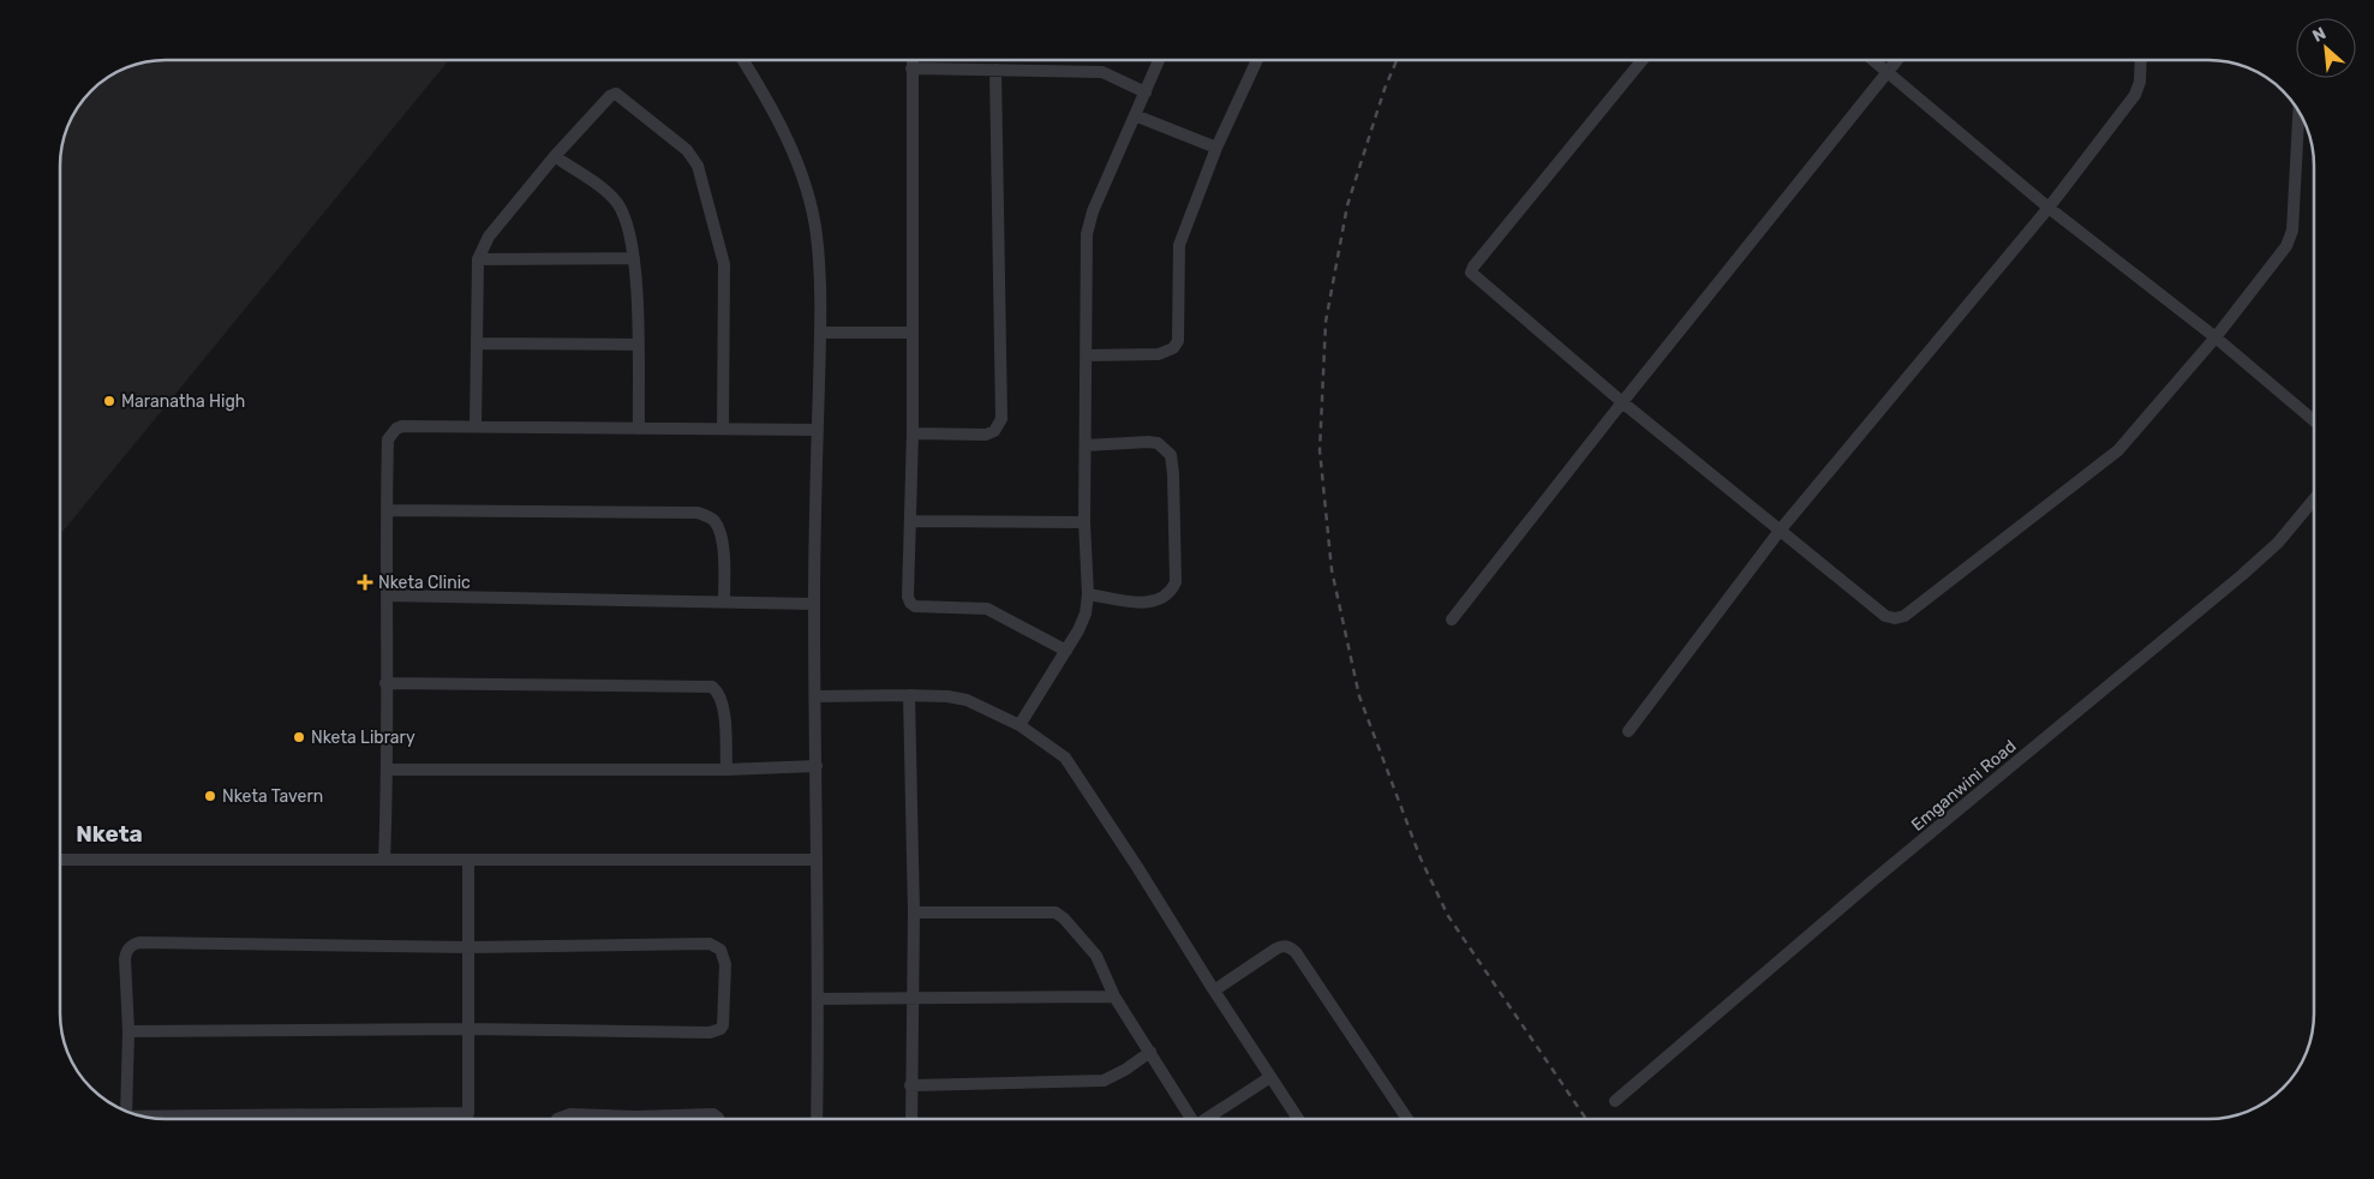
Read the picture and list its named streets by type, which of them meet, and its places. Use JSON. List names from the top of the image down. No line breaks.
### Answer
{"streets":{"street":["Emganwini Road"]},"districts":["Nketa"],"places":{"other":["Maranatha High","Nketa Library","Nketa Tavern"],"health":["Nketa Clinic"]},"north":"top left"}
